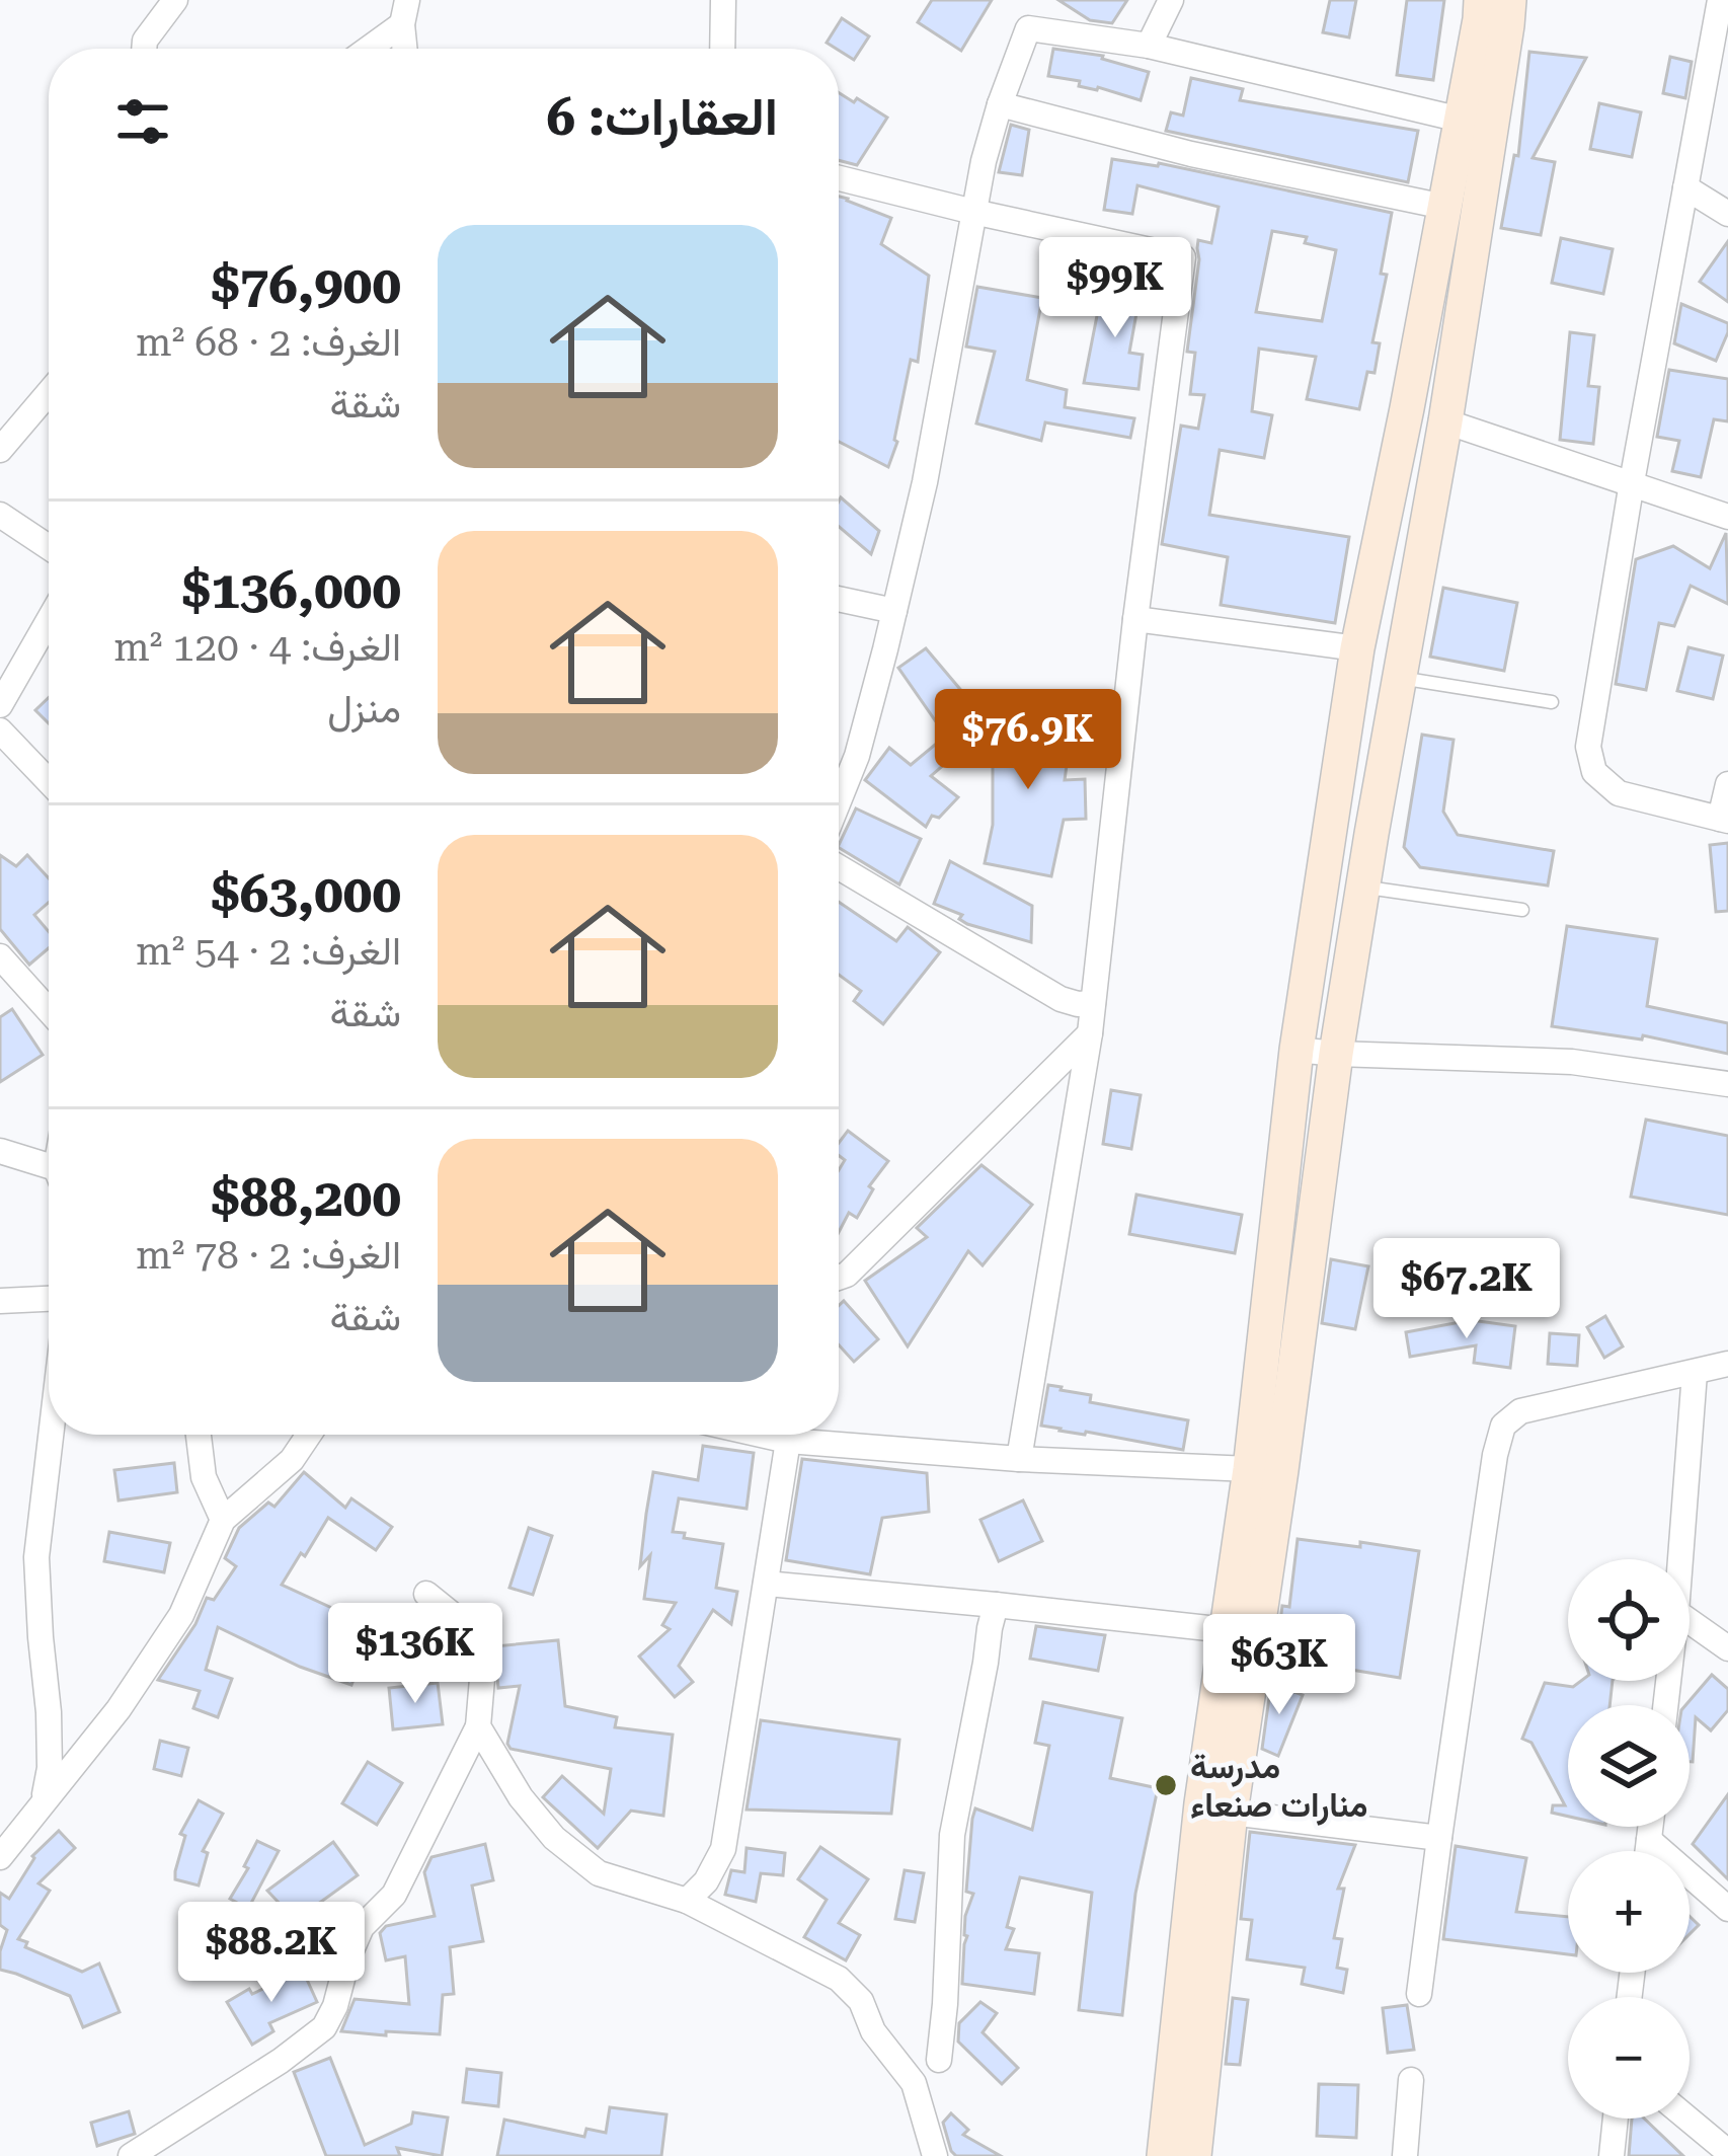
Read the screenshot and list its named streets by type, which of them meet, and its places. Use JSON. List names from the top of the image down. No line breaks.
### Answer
{"places":["مدرسة منارات صنعاء"],"page":{"heading":"العقارات: 6","list":[{"name":"$76,900","note":"الغرف: 2 · 68 m² · شقة"},{"name":"$136,000","note":"الغرف: 4 · 120 m² · منزل"},{"name":"$63,000","note":"الغرف: 2 · 54 m² · شقة"},{"name":"$88,200","note":"الغرف: 2 · 78 m² · شقة"}],"price":["$99K","$76.9K","$67.2K","$136K","$63K","$88.2K"],"map_buttons":["+","−"]}}
